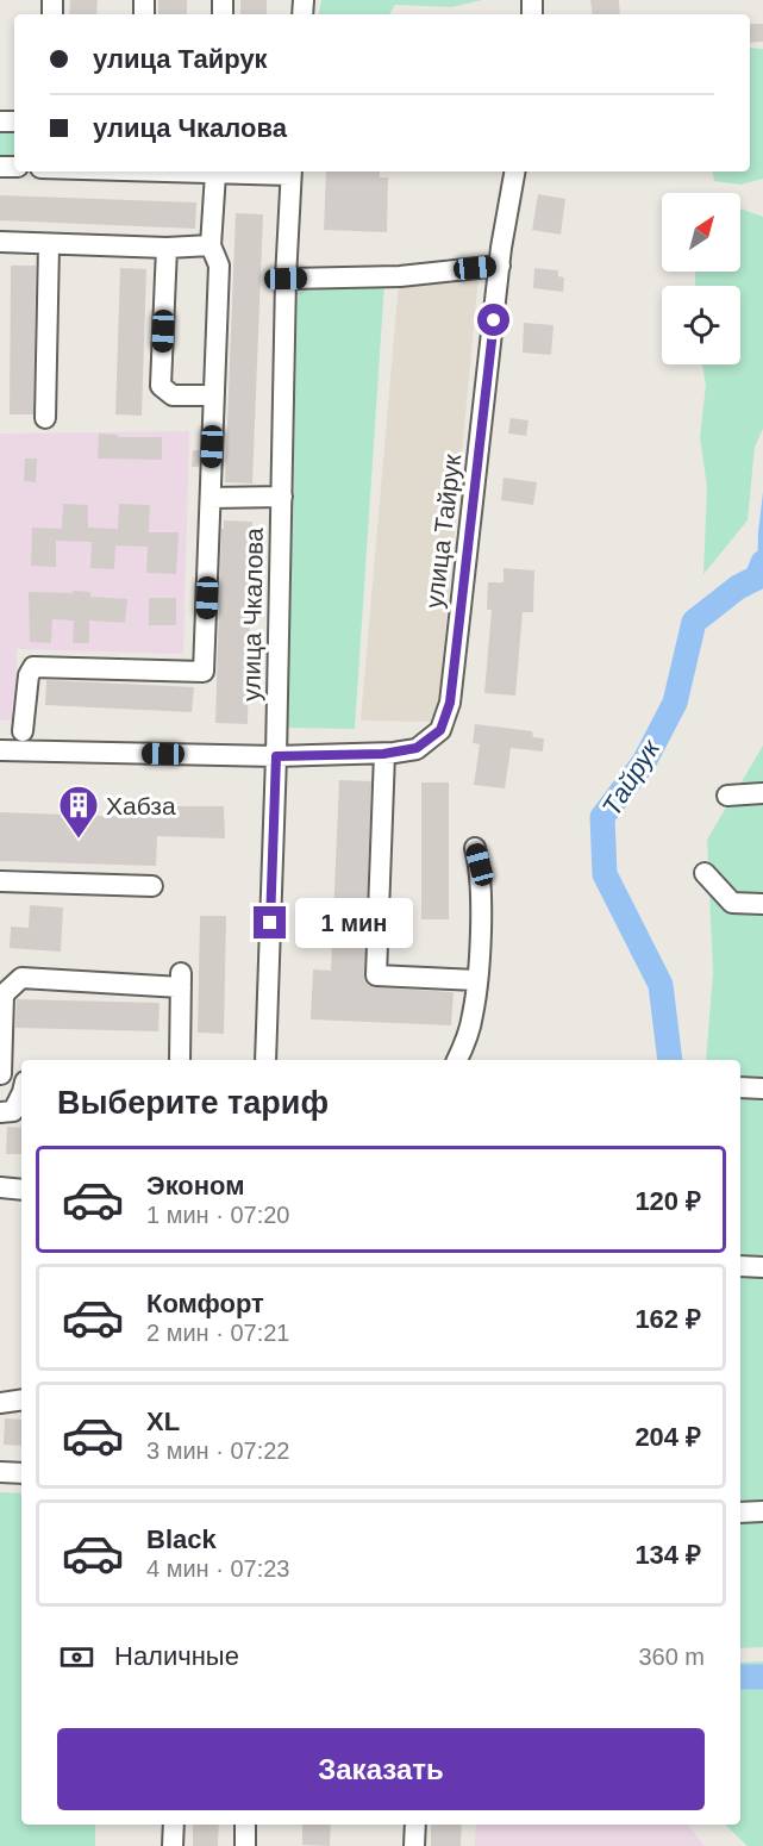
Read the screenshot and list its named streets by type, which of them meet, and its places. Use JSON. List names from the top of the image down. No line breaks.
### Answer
{"streets":{"street":["улица Тайрук","улица Чкалова"]},"crossings":[["улица Тайрук","улица Чкалова"]],"water":["Тайрук"],"places":{"building":["Хабза"]},"north":"top right","page":{"banner":["улица Тайрук","улица Чкалова"],"bubble":"1 мин","heading":"Выберите тариф","list":[{"name":"Эконом","note":"1 мин · 07:20","value":"120 ₽"},{"name":"Комфорт","note":"2 мин · 07:21","value":"162 ₽"},{"name":"XL","note":"3 мин · 07:22","value":"204 ₽"},{"name":"Black","note":"4 мин · 07:23","value":"134 ₽"}],"pay":["Наличные","360 m"],"buttons":"Заказать"}}
